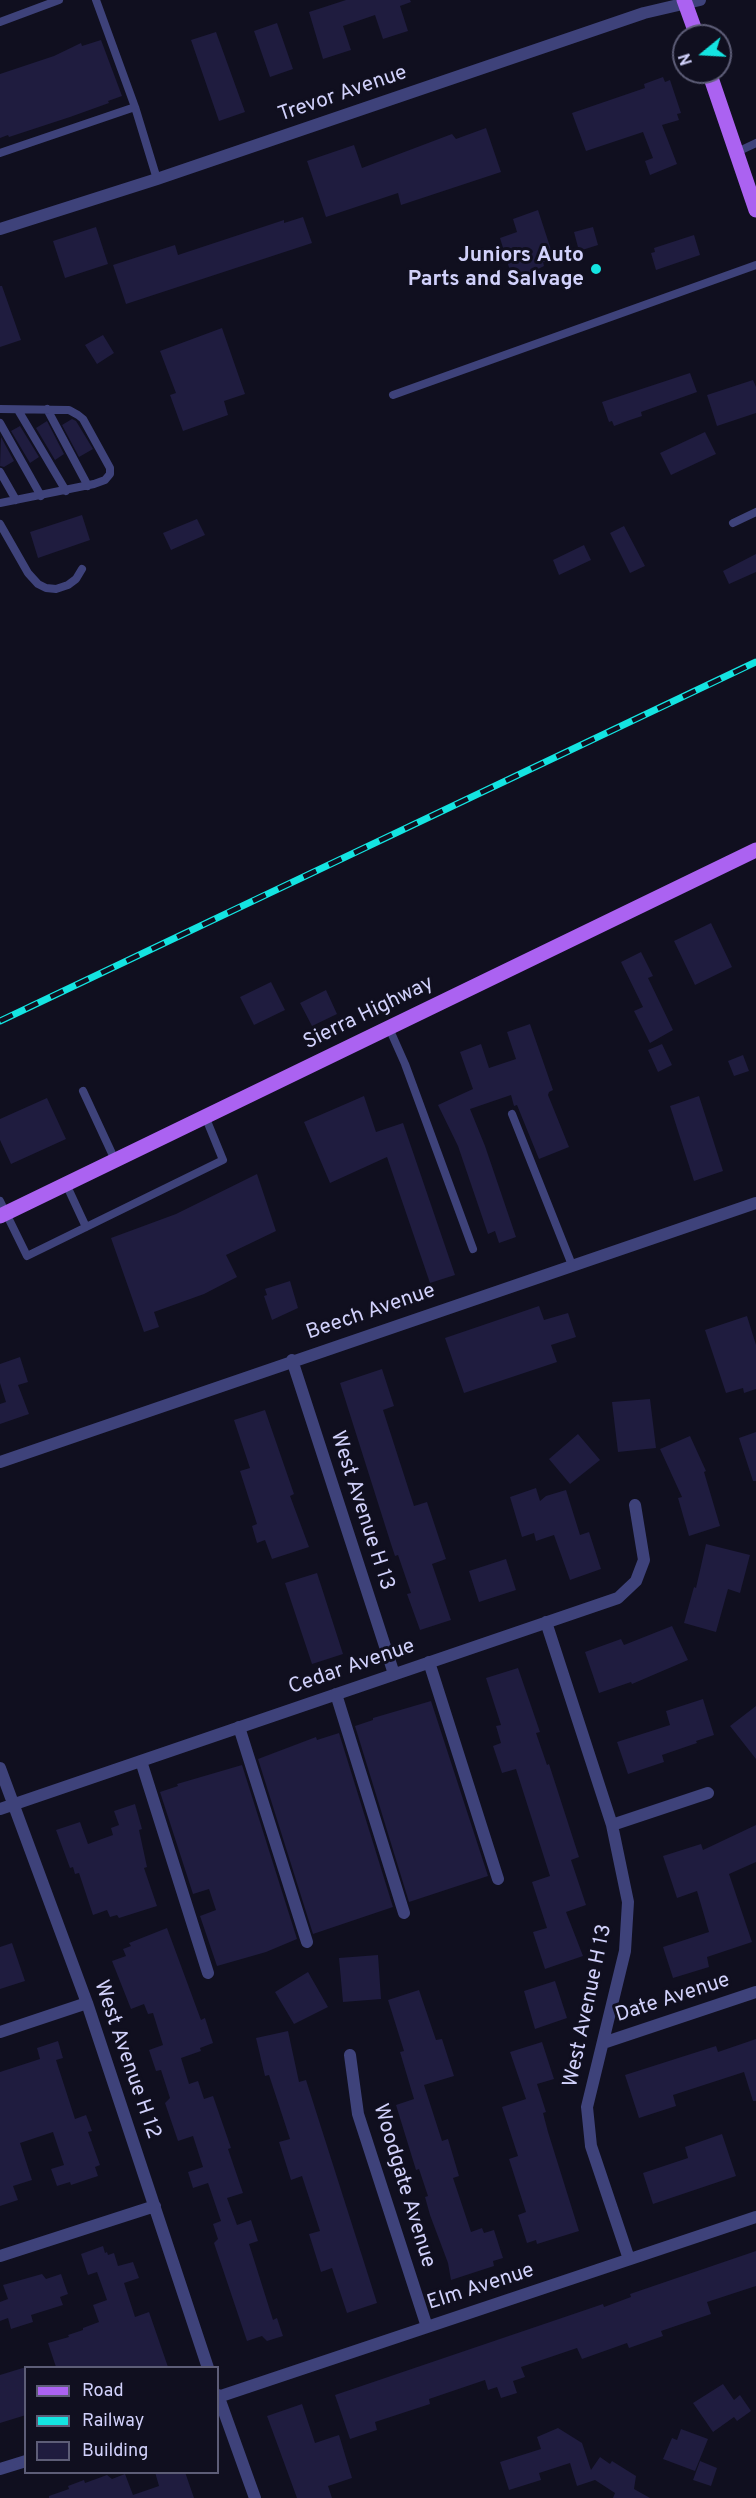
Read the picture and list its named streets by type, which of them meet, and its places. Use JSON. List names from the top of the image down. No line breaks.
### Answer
{"streets":{"main road":["Sierra Highway"],"street":["Trevor Avenue","Beech Avenue","West Avenue H 13","Cedar Avenue","Date Avenue","West Avenue H 12","Woodgate Avenue","Elm Avenue"]},"crossings":[["Beech Avenue","West Avenue H 13"],["West Avenue H 13","Cedar Avenue"],["West Avenue H 13","Date Avenue"],["West Avenue H 13","Elm Avenue"],["Cedar Avenue","West Avenue H 12"],["Woodgate Avenue","Elm Avenue"]],"places":["Juniors Auto Parts and Salvage"],"legend":["Road","Railway","Building"],"north":"left"}
